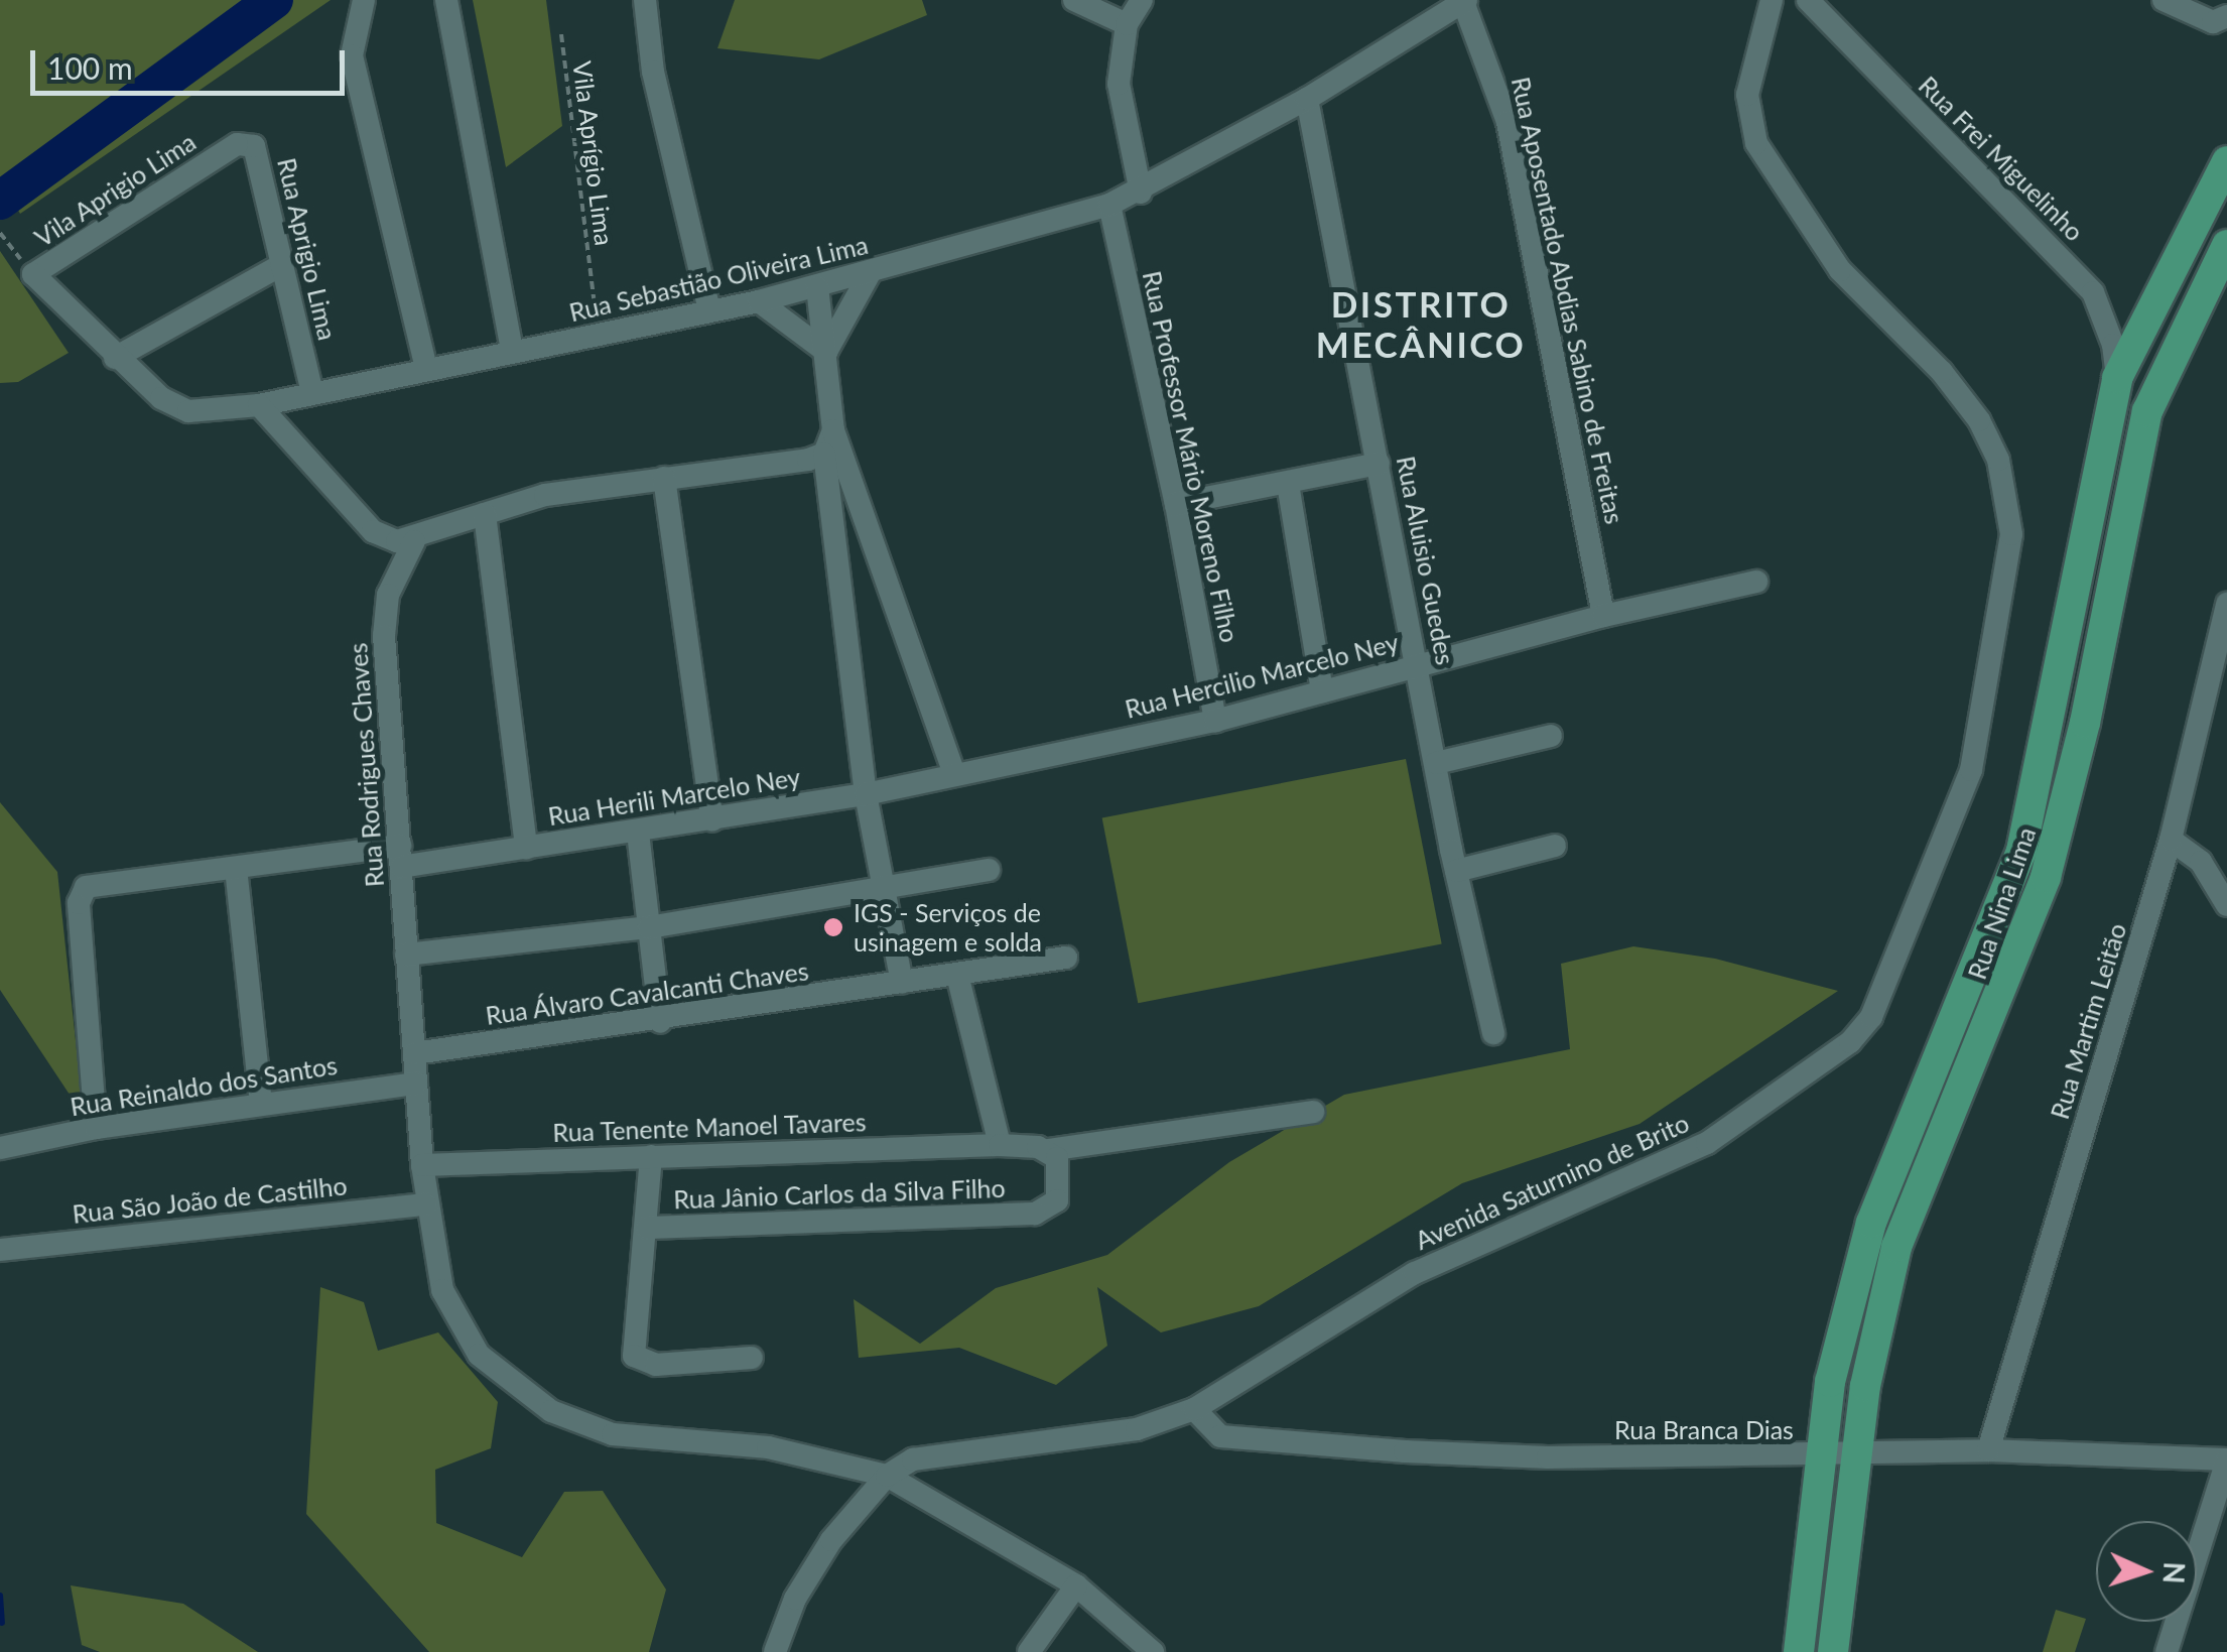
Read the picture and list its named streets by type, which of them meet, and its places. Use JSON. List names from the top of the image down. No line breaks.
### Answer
{"streets":{"main road":["Rua Nina Lima"],"street":["Rua Frei Miguelinho","Vila Aprigio Lima","Rua Aprigio Lima","Rua Sebastião Oliveira Lima","Rua Aposentado Abdias Sabino de Freitas","Rua Professor Mário Moreno Filho","Rua Aluisio Guedes","Rua Hercilio Marcelo Ney","Rua Rodrigues Chaves","Rua Herili Marcelo Ney","Rua Álvaro Cavalcanti Chaves","Rua Martim Leitão","Rua Reinaldo dos Santos","Rua Tenente Manoel Tavares","Avenida Saturnino de Brito","Rua Jânio Carlos da Silva Filho","Rua São João de Castilho","Rua Branca Dias"],"path":["Vila Aprígio Lima"]},"crossings":[["Vila Aprígio Lima","Rua Sebastião Oliveira Lima"],["Rua Frei Miguelinho","Rua Nina Lima"],["Vila Aprigio Lima","Rua Aprigio Lima"],["Vila Aprigio Lima","Rua Sebastião Oliveira Lima"],["Rua Aprigio Lima","Rua Sebastião Oliveira Lima"],["Rua Sebastião Oliveira Lima","Rua Aposentado Abdias Sabino de Freitas"],["Rua Sebastião Oliveira Lima","Rua Professor Mário Moreno Filho"],["Rua Sebastião Oliveira Lima","Rua Aluisio Guedes"],["Rua Aposentado Abdias Sabino de Freitas","Rua Hercilio Marcelo Ney"],["Rua Professor Mário Moreno Filho","Rua Hercilio Marcelo Ney"],["Rua Aluisio Guedes","Rua Hercilio Marcelo Ney"],["Rua Hercilio Marcelo Ney","Rua Herili Marcelo Ney"],["Rua Rodrigues Chaves","Rua Herili Marcelo Ney"],["Rua Rodrigues Chaves","Rua Álvaro Cavalcanti Chaves"],["Rua Rodrigues Chaves","Rua Reinaldo dos Santos"],["Rua Rodrigues Chaves","Rua Tenente Manoel Tavares"],["Rua Rodrigues Chaves","Avenida Saturnino de Brito"],["Rua Rodrigues Chaves","Rua São João de Castilho"],["Rua Herili Marcelo Ney","Rua Reinaldo dos Santos"],["Rua Nina Lima","Rua Branca Dias"],["Rua Martim Leitão","Rua Branca Dias"],["Rua Tenente Manoel Tavares","Rua Jânio Carlos da Silva Filho"],["Avenida Saturnino de Brito","Rua Branca Dias"]],"districts":["DISTRITO MECÂNICO"],"places":["IGS - Serviços de usinagem e solda"],"scale_bar":"100 m","north":"right"}
